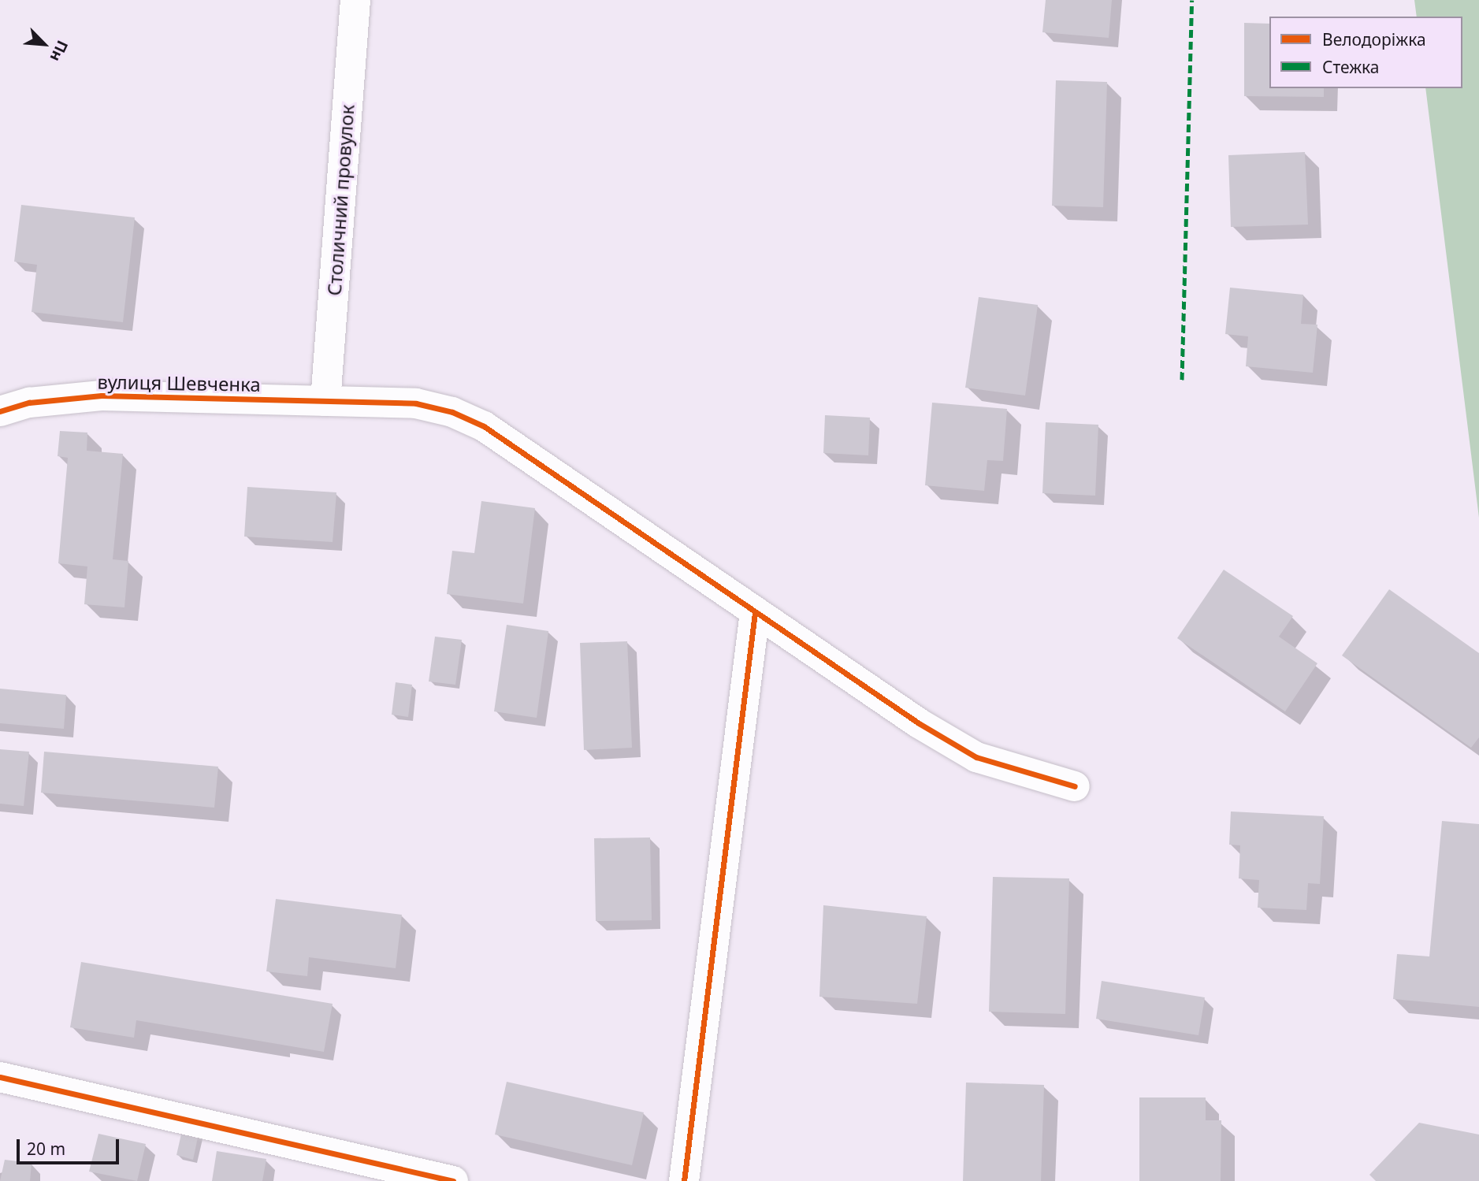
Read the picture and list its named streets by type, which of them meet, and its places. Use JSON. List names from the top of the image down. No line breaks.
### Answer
{"streets":{"street":["Столичний провулок","вулиця Шевченка"]},"crossings":[["Столичний провулок","вулиця Шевченка"]],"legend":["Велодоріжка","Стежка"],"scale_bar":"20 m","north":"bottom right"}
